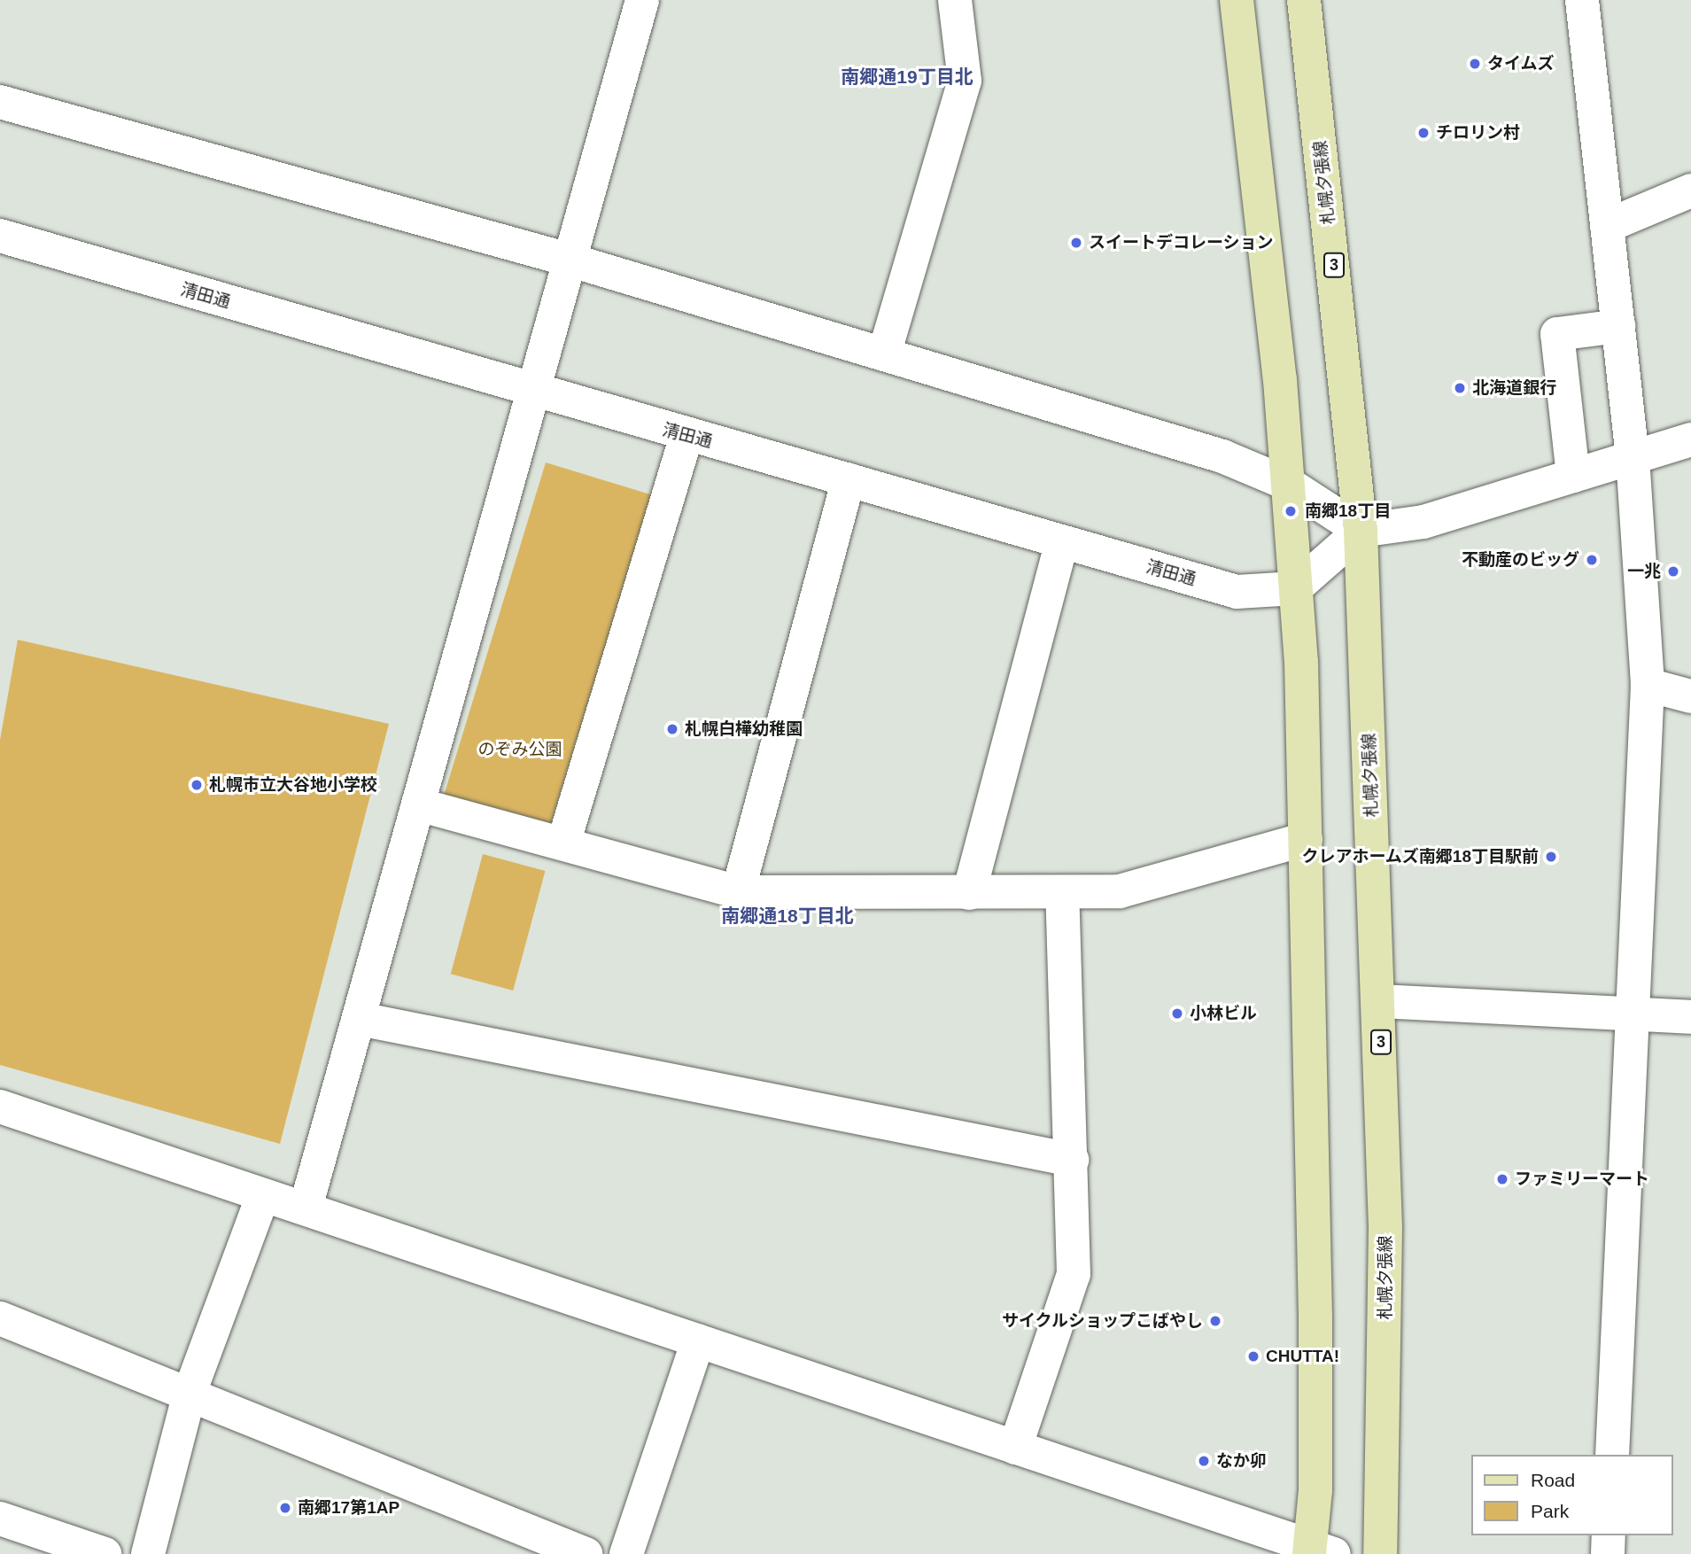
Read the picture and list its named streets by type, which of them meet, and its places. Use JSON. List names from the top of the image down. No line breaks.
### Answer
{"streets":{"main road":["札幌夕張線","3"],"street":["清田通"]},"districts":["南郷通19丁目北","南郷通18丁目北"],"parks":["のぞみ公園"],"places":["タイムズ","チロリン村","スイートデコレーション","北海道銀行","南郷18丁目","不動産のビッグ","一兆","札幌白樺幼稚園","札幌市立大谷地小学校","クレアホームズ南郷18丁目駅前","小林ビル","ファミリーマート","サイクルショップこばやし","CHUTTA!","なか卯","南郷17第1AP"],"legend":["Road","Park"]}
